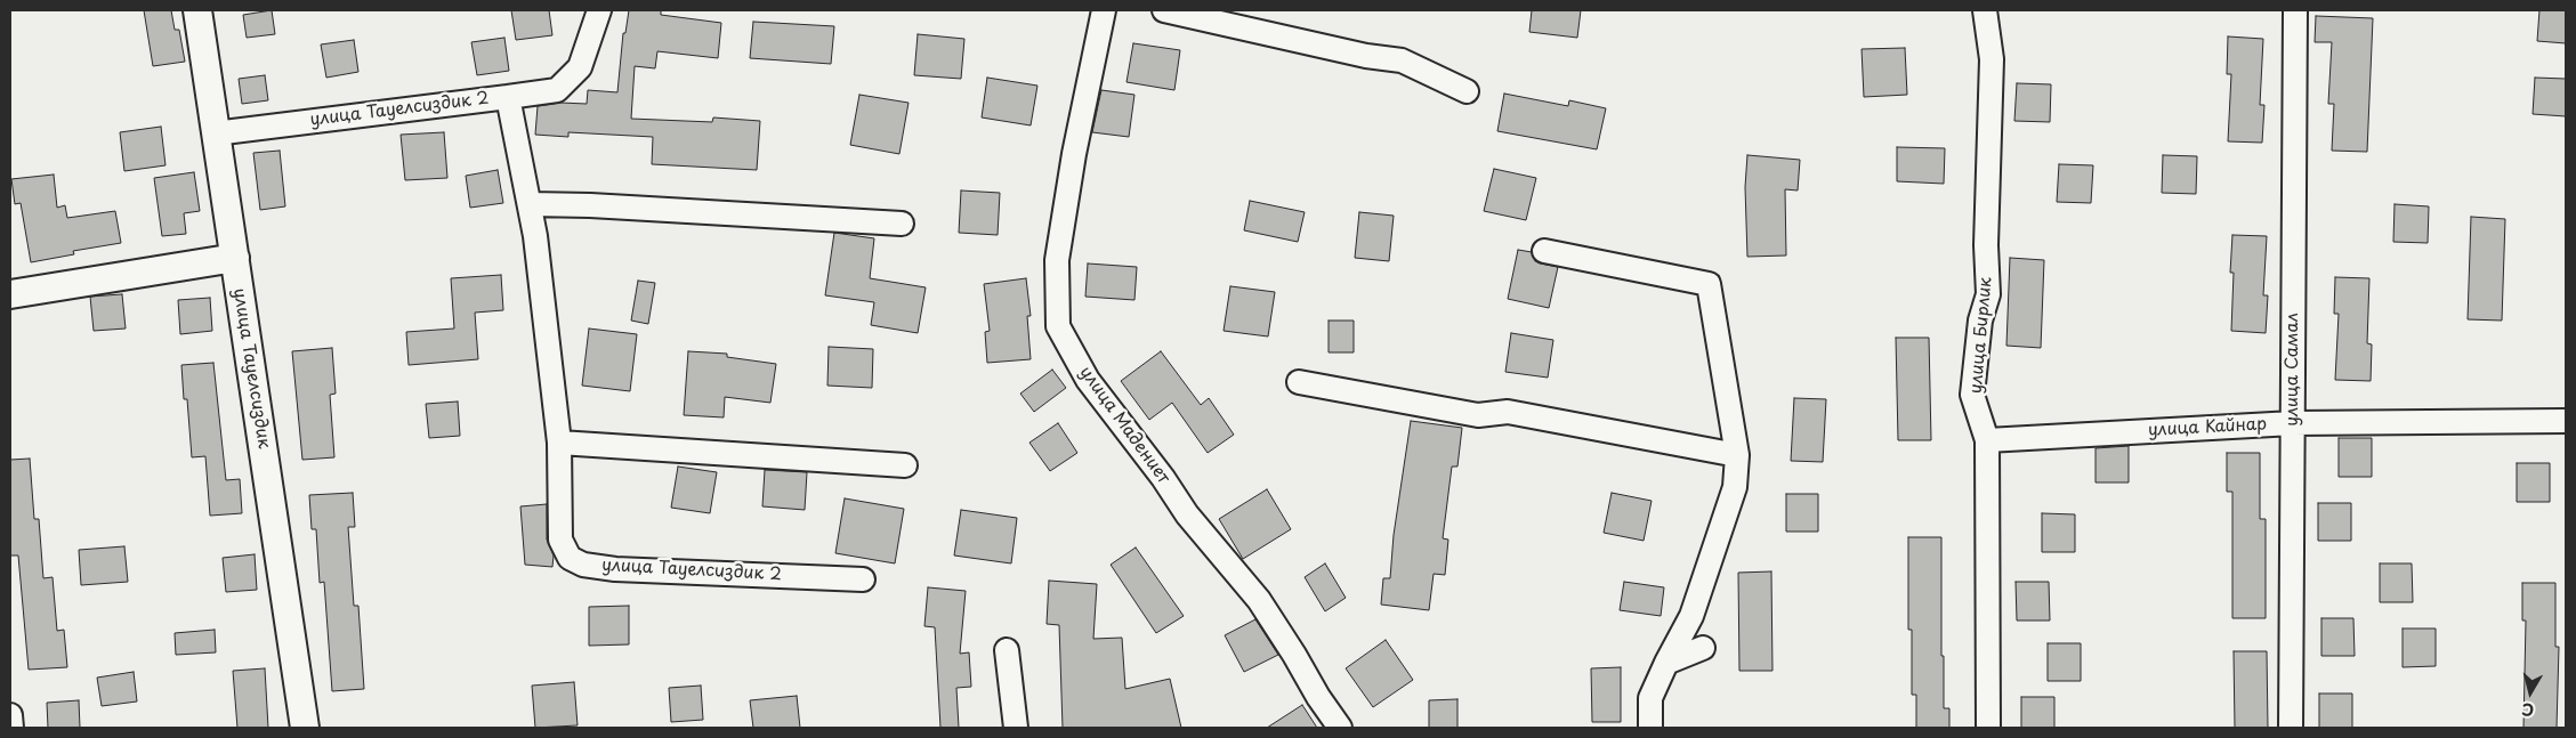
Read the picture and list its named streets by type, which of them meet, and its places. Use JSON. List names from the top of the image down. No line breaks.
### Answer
{"streets":{"street":["улица Тауелсиздик 2","улица Бирлик","улица Тауелсиздик","улица Самал","улица Мадениет","улица Кайнар"]},"crossings":[["улица Тауелсиздик 2","улица Тауелсиздик"],["улица Бирлик","улица Кайнар"],["улица Самал","улица Кайнар"]],"north":"bottom"}
